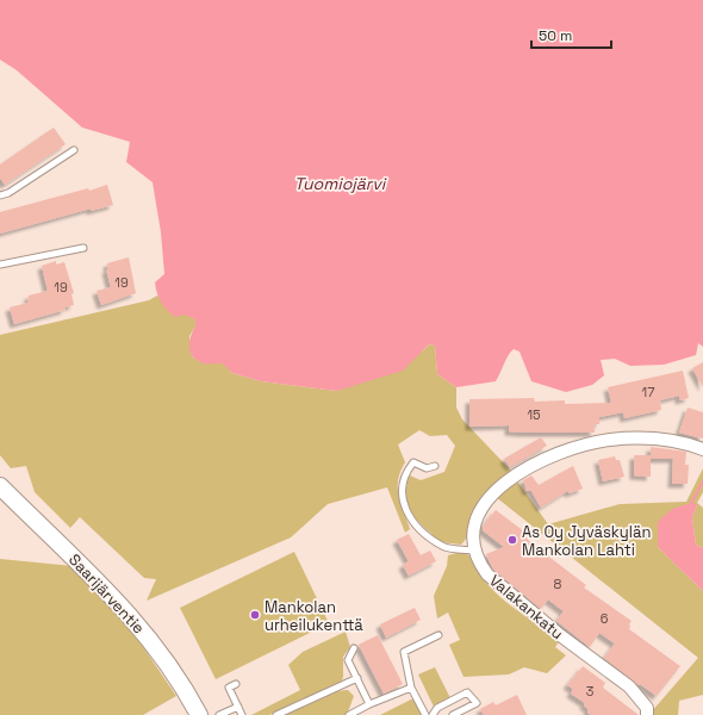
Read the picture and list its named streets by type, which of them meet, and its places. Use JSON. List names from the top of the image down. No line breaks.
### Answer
{"streets":{"main road":["Saarijärventie"],"street":["Valakankatu"]},"water":["Tuomiojärvi"],"places":["As Oy Jyväskylän Mankolan Lahti","Mankolan urheilukenttä"],"house_numbers":["19","19","17","15","8","6","3"],"scale_bar":"50 m"}
